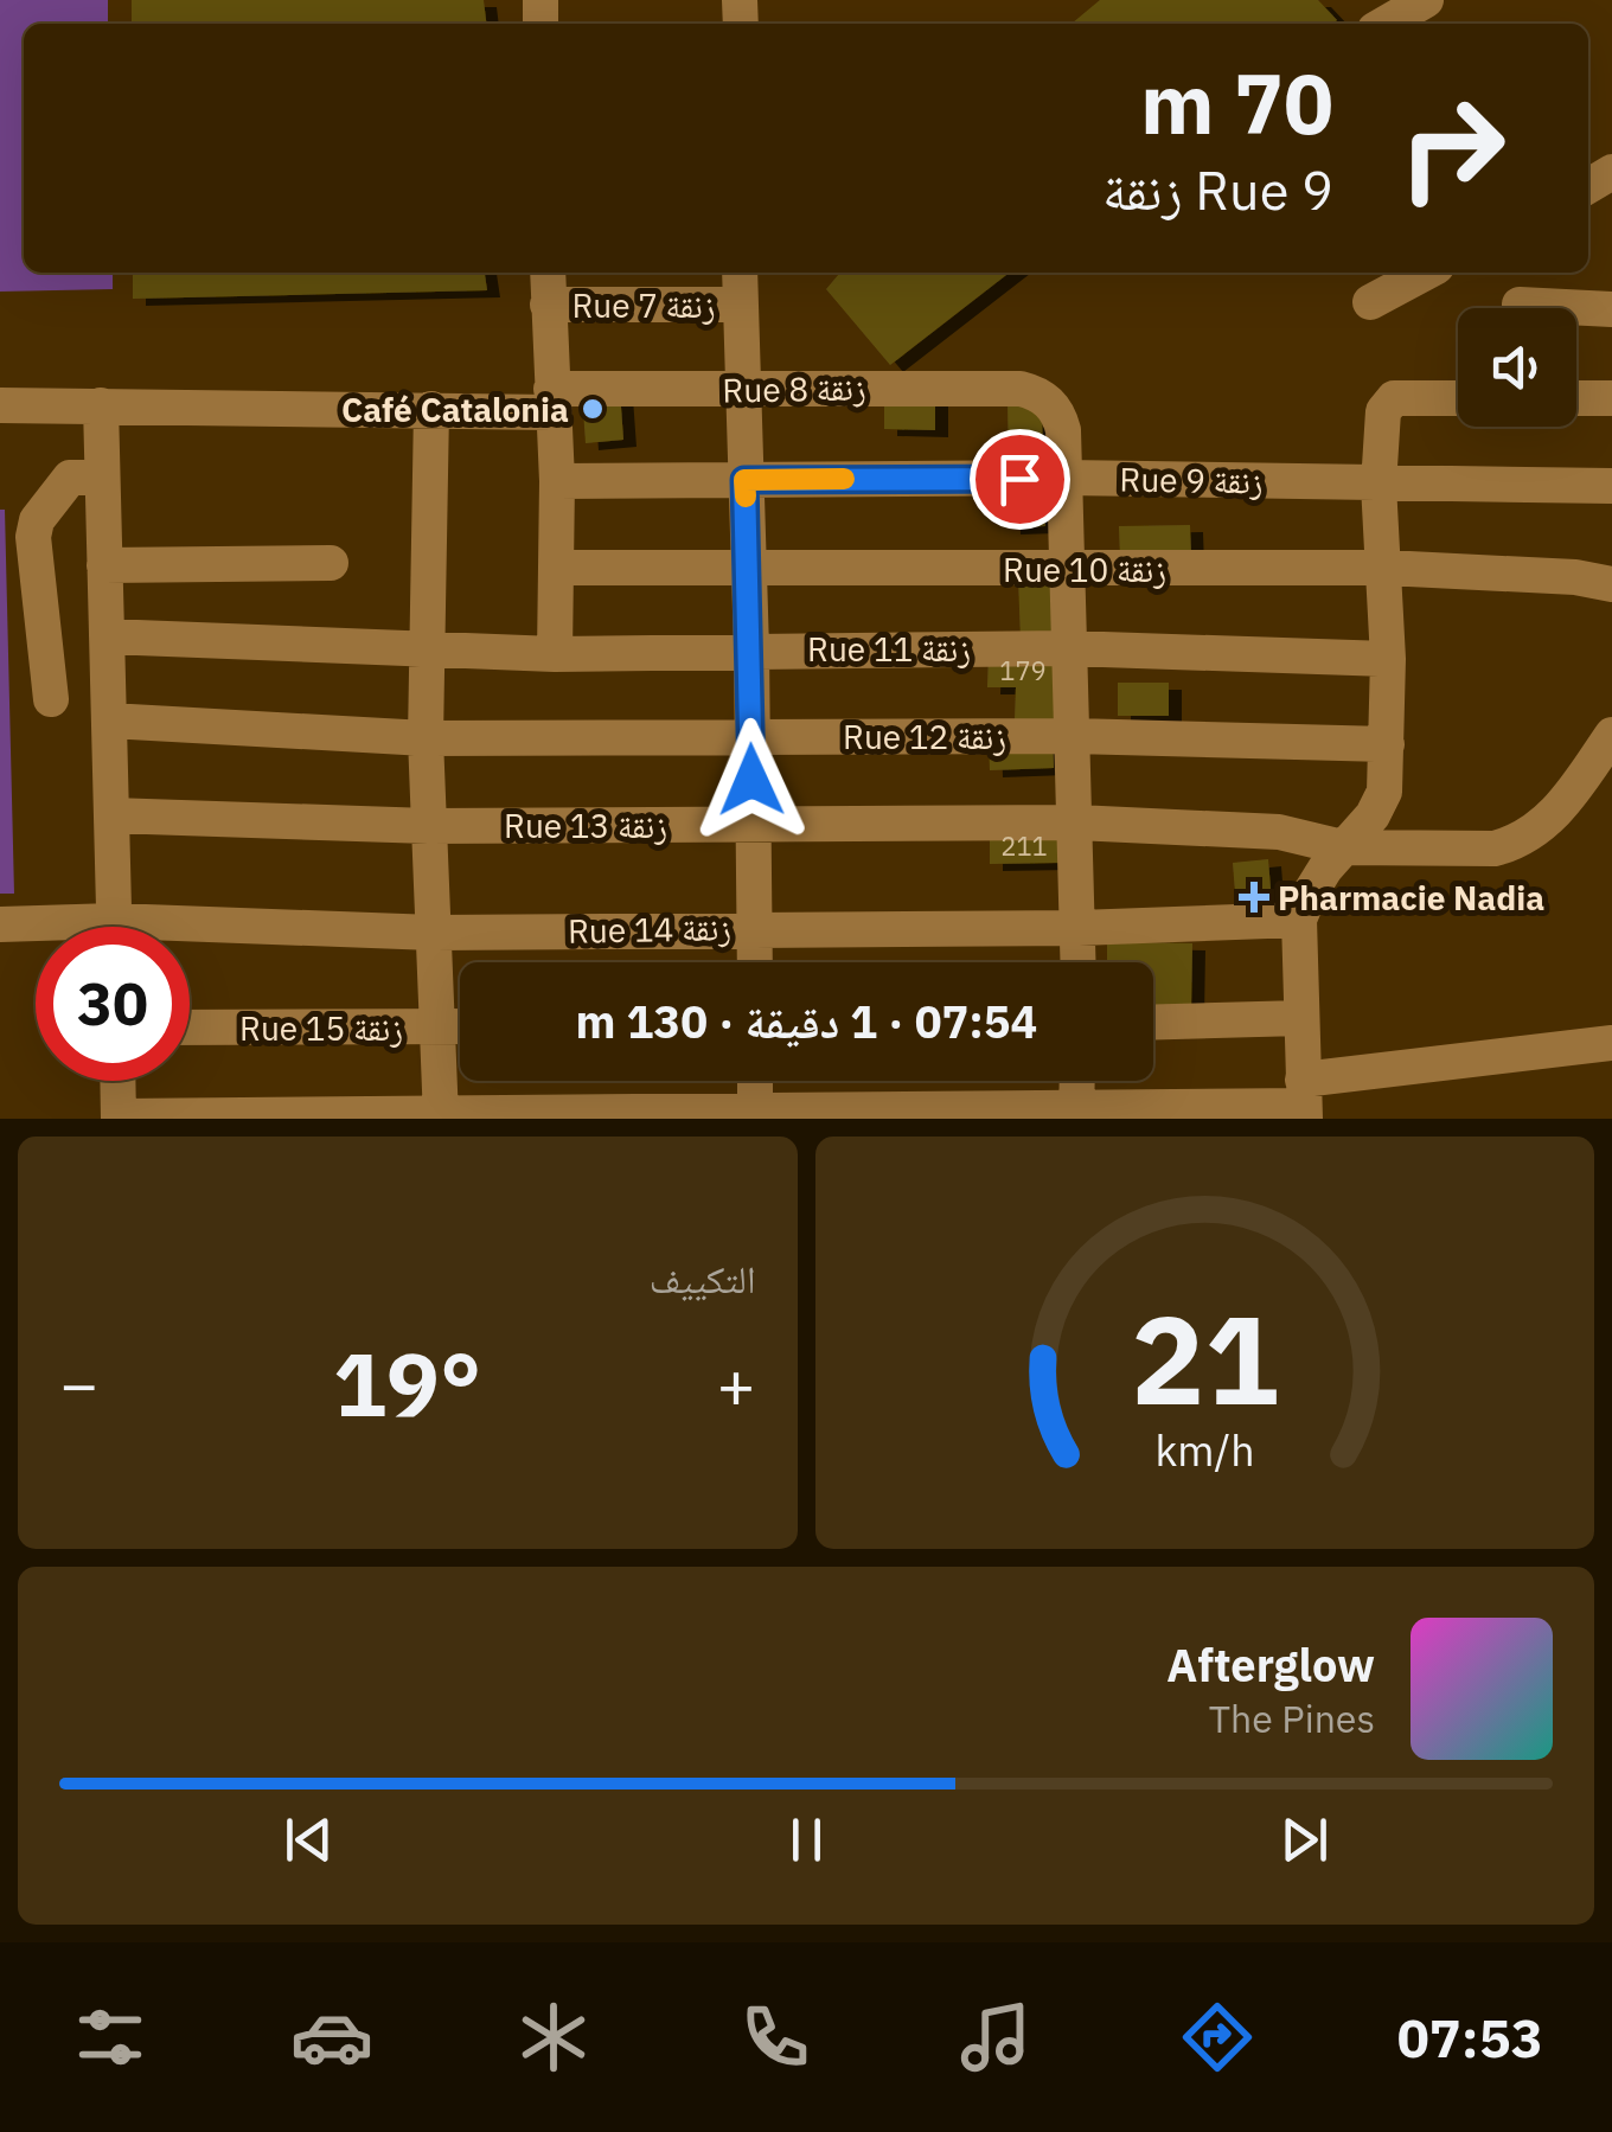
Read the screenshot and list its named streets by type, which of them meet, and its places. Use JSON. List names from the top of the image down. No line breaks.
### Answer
{"streets":{"street":["Rue 7 زنقة","Rue 8 زنقة","Rue 9 زنقة","Rue 10 زنقة","Rue 11 زنقة","Rue 12 زنقة","Rue 13 زنقة","Rue 14 زنقة","Rue 15 زنقة"]},"crossings":[["Rue 8 زنقة","Rue 9 زنقة"]],"places":{"other":["Café Catalonia"],"health":["Pharmacie Nadia"]},"house_numbers":["179","211"],"page":{"turn":["70 m","Rue 9 زنقة"],"limit":"30","trip":"07:54 · 1 دقيقة · 130 m","tile":"التكييف","heat":["−","19°","+"],"song":["Afterglow","The Pines"],"tabs":"07:53","gauge":["21","km/h"]}}
